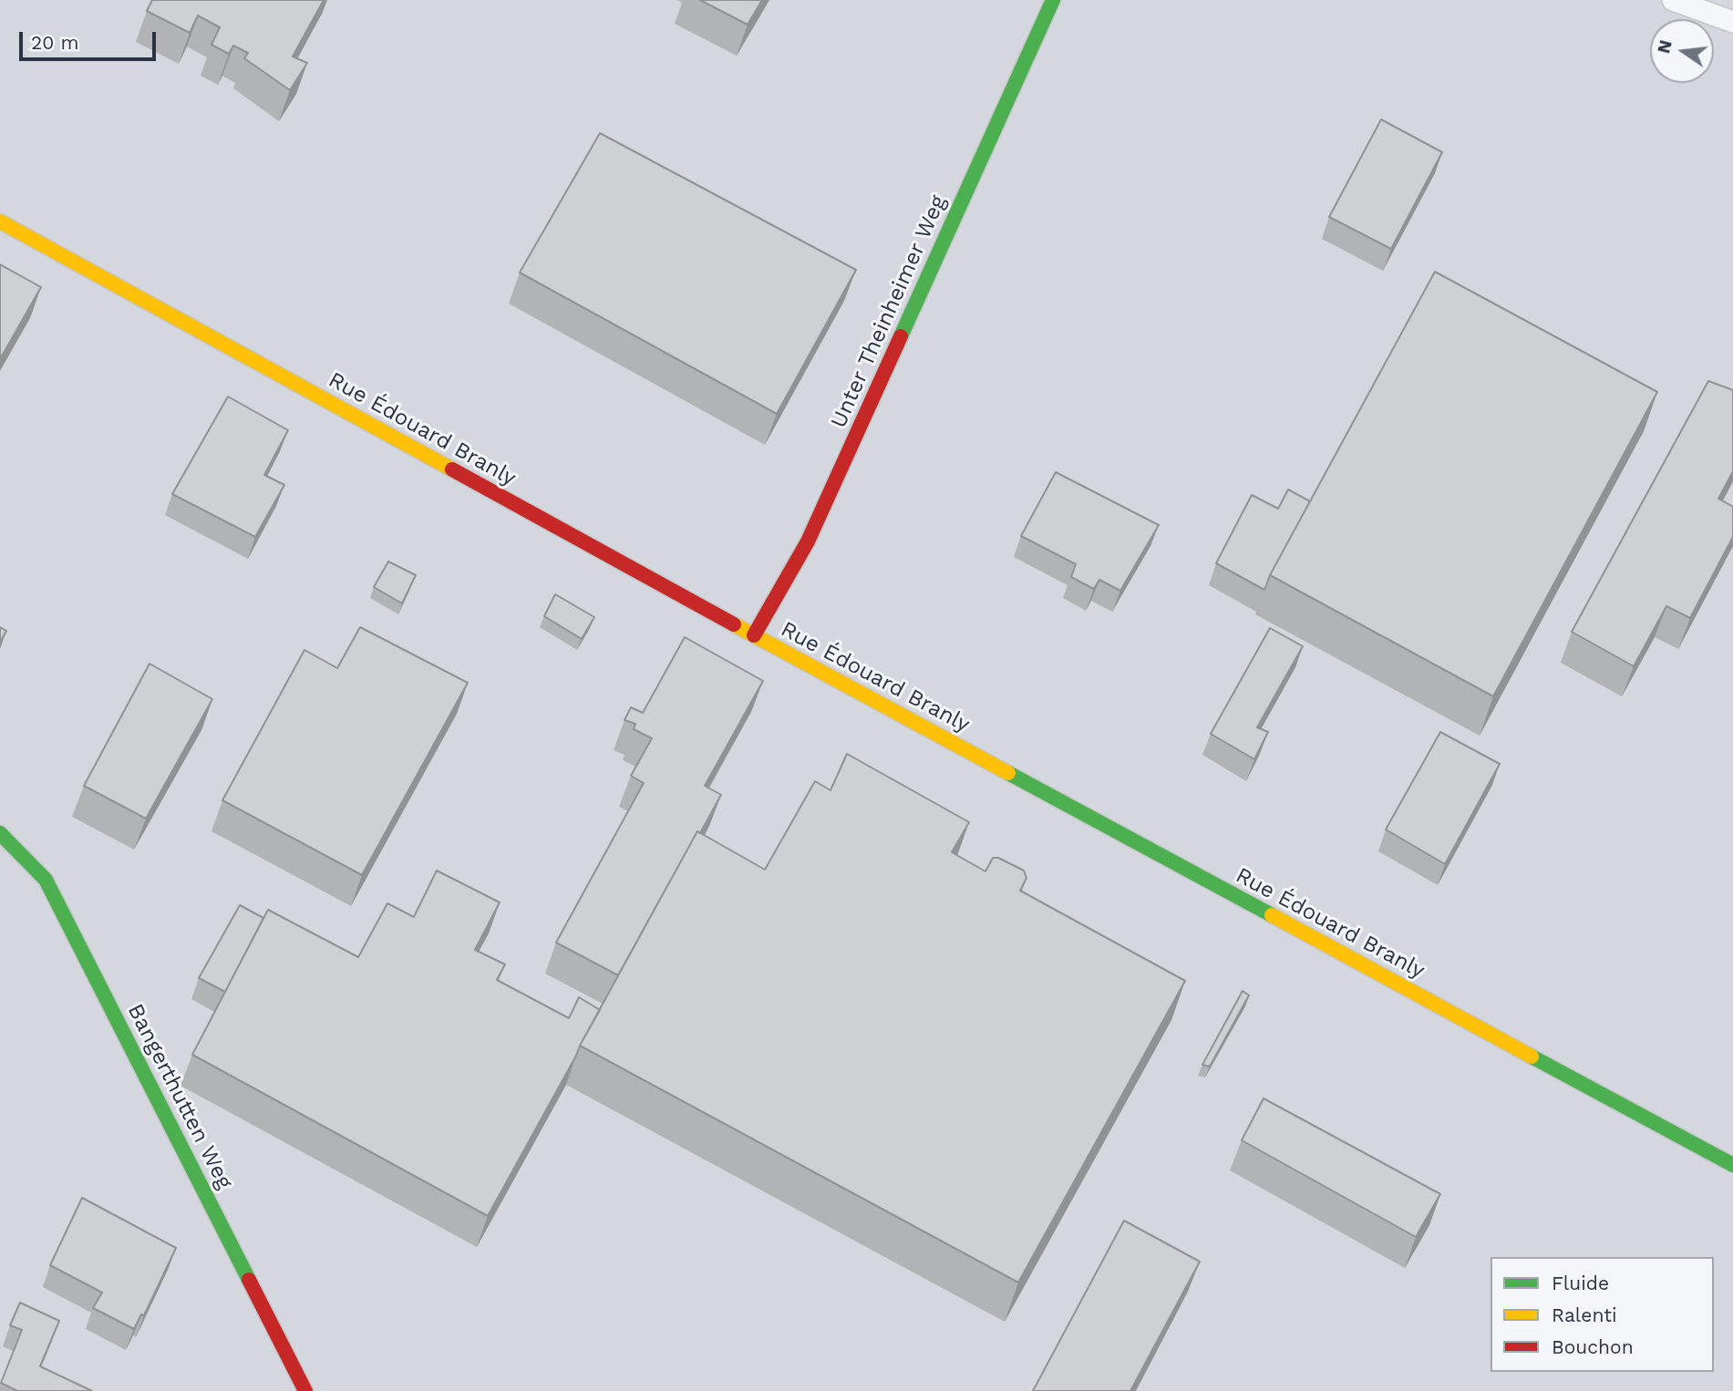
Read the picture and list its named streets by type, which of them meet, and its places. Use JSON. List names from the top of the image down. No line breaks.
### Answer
{"streets":{"street":["Unter Theinheimer Weg","Rue Édouard Branly","Bangerthutten Weg"]},"crossings":[["Unter Theinheimer Weg","Rue Édouard Branly"]],"legend":["Fluide","Ralenti","Bouchon"],"scale_bar":"20 m","north":"left"}
